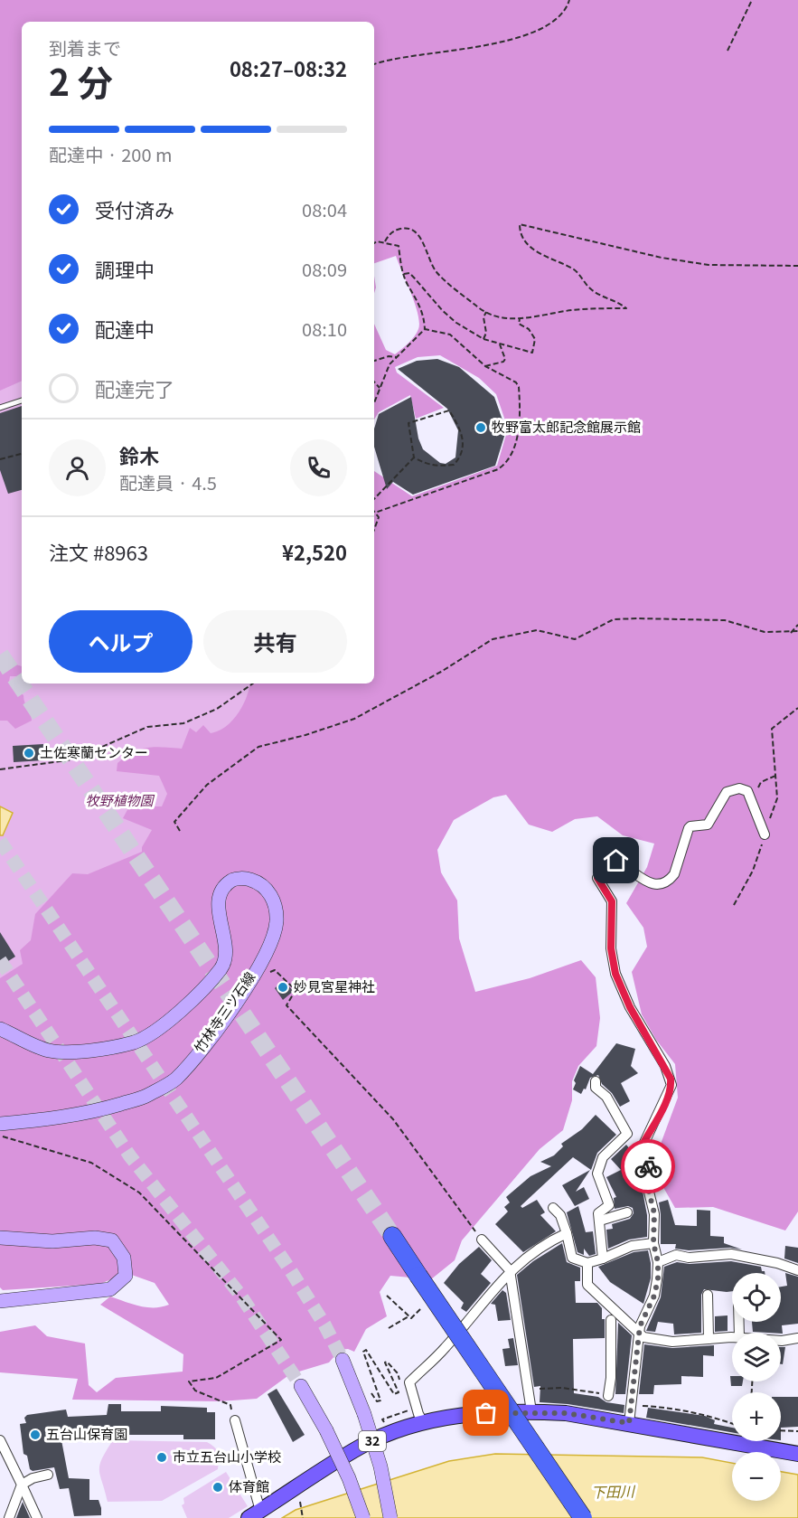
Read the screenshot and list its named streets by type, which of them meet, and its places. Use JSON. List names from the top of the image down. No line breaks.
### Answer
{"streets":{"main road":["竹林寺三ツ石線","32"]},"water":["下田川"],"parks":["牧野植物園"],"places":["牧野富太郎記念館展示館","土佐寒蘭センター","妙見宮星神社","五台山保育園","市立五台山小学校","体育館"],"page":{"heading":["2 分","到着まで","08:27–08:32"],"panel":["鈴木","配達員 · 4.5","注文 #8963","¥2,520"],"bar":"配達中 · 200 m","list":[["受付済み","08:04"],["調理中","08:09"],["配達中","08:10"],"配達完了"],"buttons":["ヘルプ","共有"],"map_buttons":["+","−"]}}
